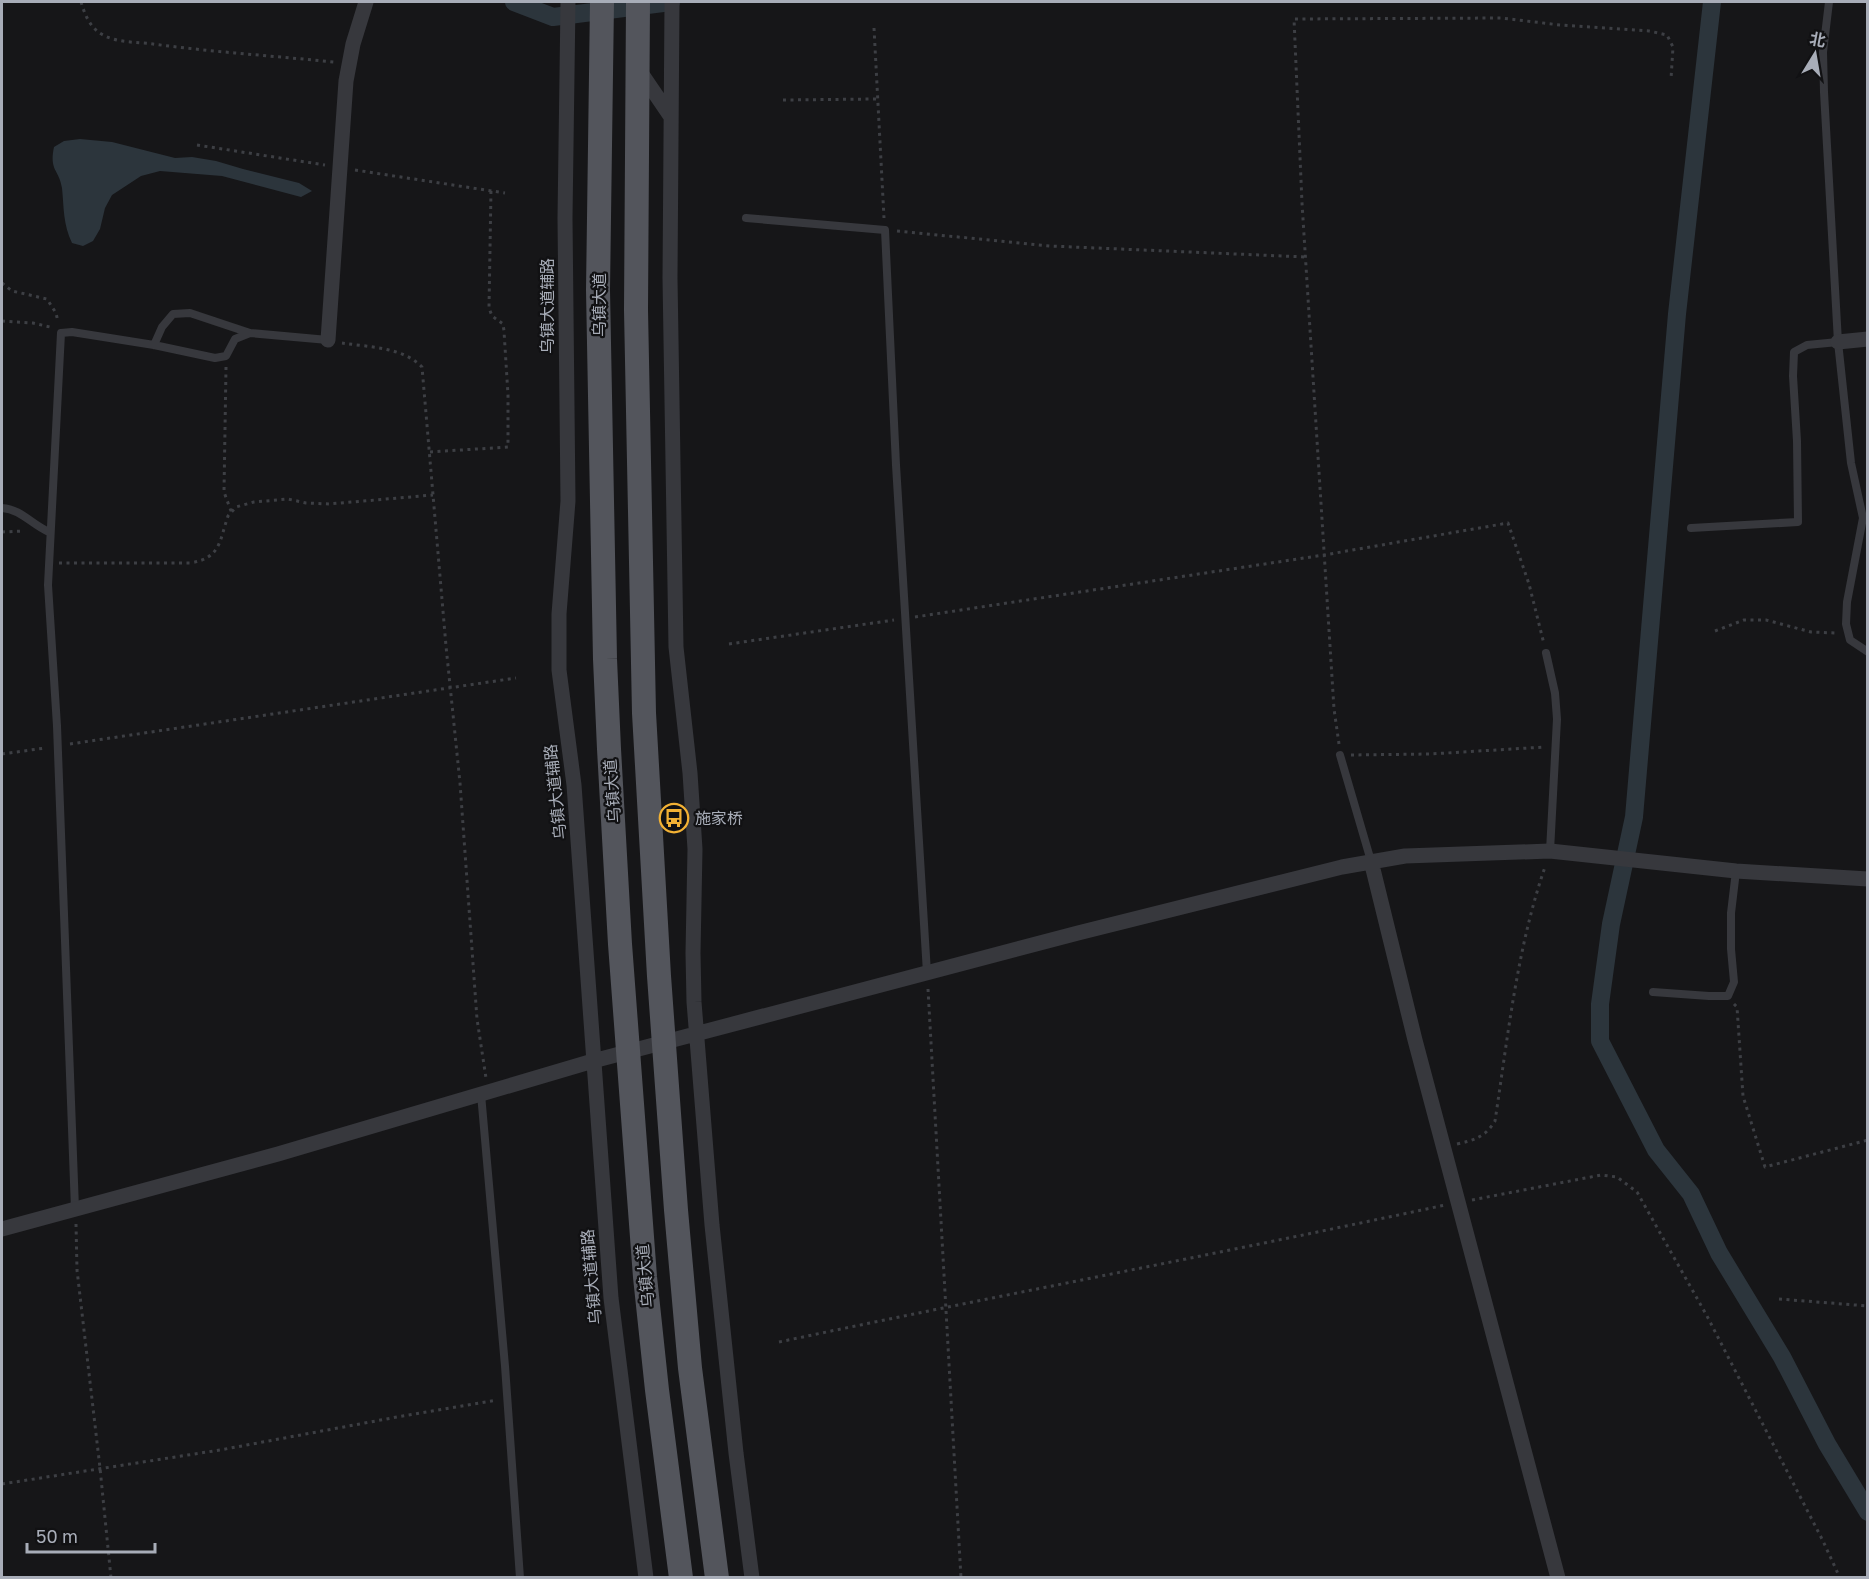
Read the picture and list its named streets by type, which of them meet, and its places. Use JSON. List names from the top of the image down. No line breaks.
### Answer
{"streets":{"main road":["乌镇大道"],"street":["乌镇大道辅路"]},"places":{"bus stop":["施家桥"]},"scale_bar":"50 m","north":"top"}
